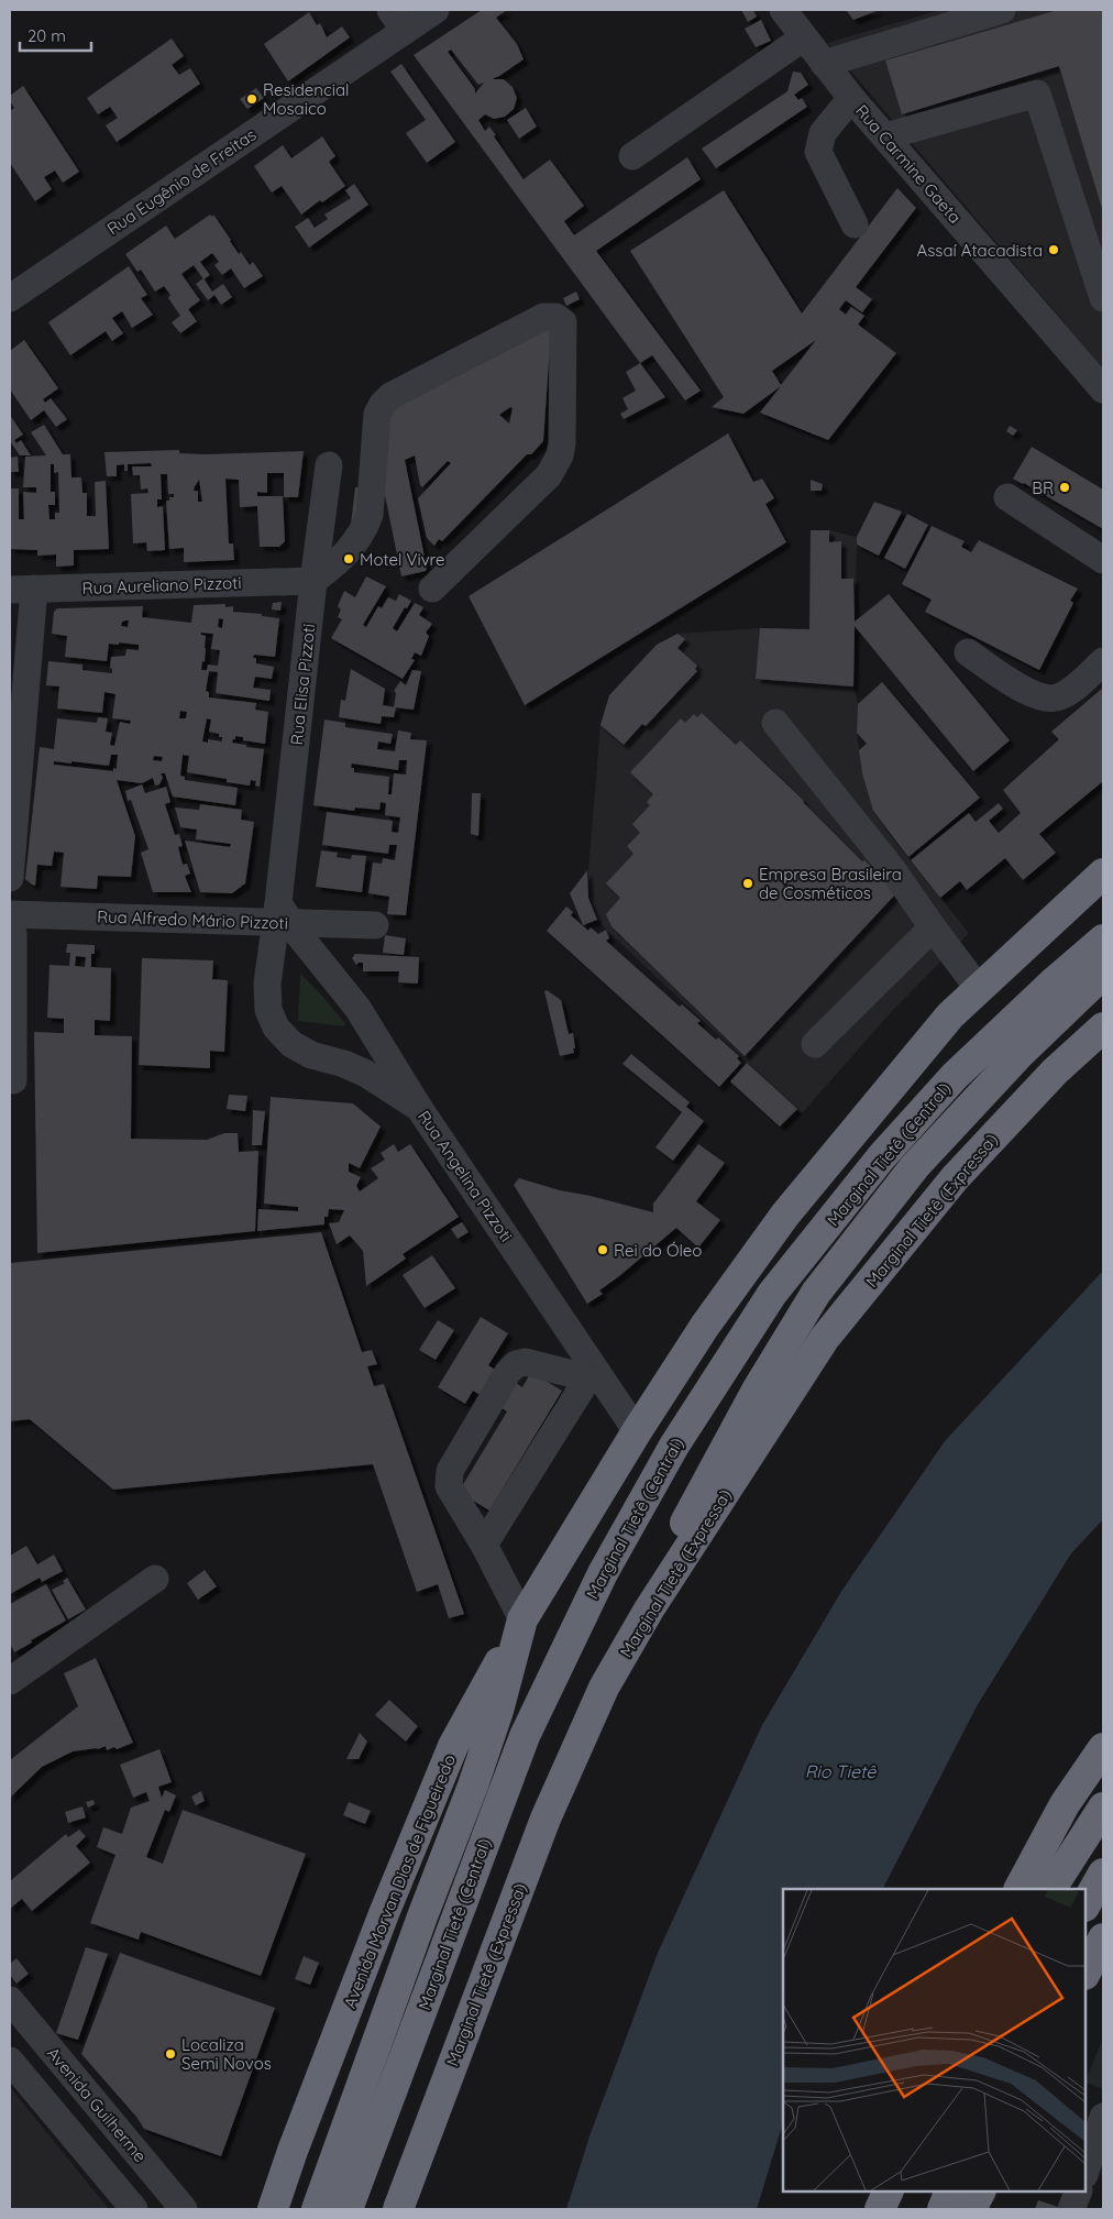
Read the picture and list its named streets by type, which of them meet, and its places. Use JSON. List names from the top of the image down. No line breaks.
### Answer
{"streets":{"highway":["Marginal Tietê (Central)","Marginal Tietê (Expressa)","Avenida Morvan Dias de Figueiredo"],"street":["Rua Carmine Gaeta","Rua Eugênio de Freitas","Rua Aureliano Pizzoti","Rua Elisa Pizzoti","Rua Alfredo Mário Pizzoti","Rua Angelina Pizzoti","Avenida Guilherme"]},"crossings":[["Rua Aureliano Pizzoti","Rua Elisa Pizzoti"],["Rua Elisa Pizzoti","Rua Alfredo Mário Pizzoti"],["Rua Elisa Pizzoti","Rua Angelina Pizzoti"],["Rua Alfredo Mário Pizzoti","Rua Angelina Pizzoti"]],"water":["Rio Tietê"],"places":["Residencial Mosaico","Assaí Atacadista","BR","Motel Vivre","Empresa Brasileira de Cosméticos","Rei do Óleo","Localiza Semi Novos"],"scale_bar":"20 m"}
